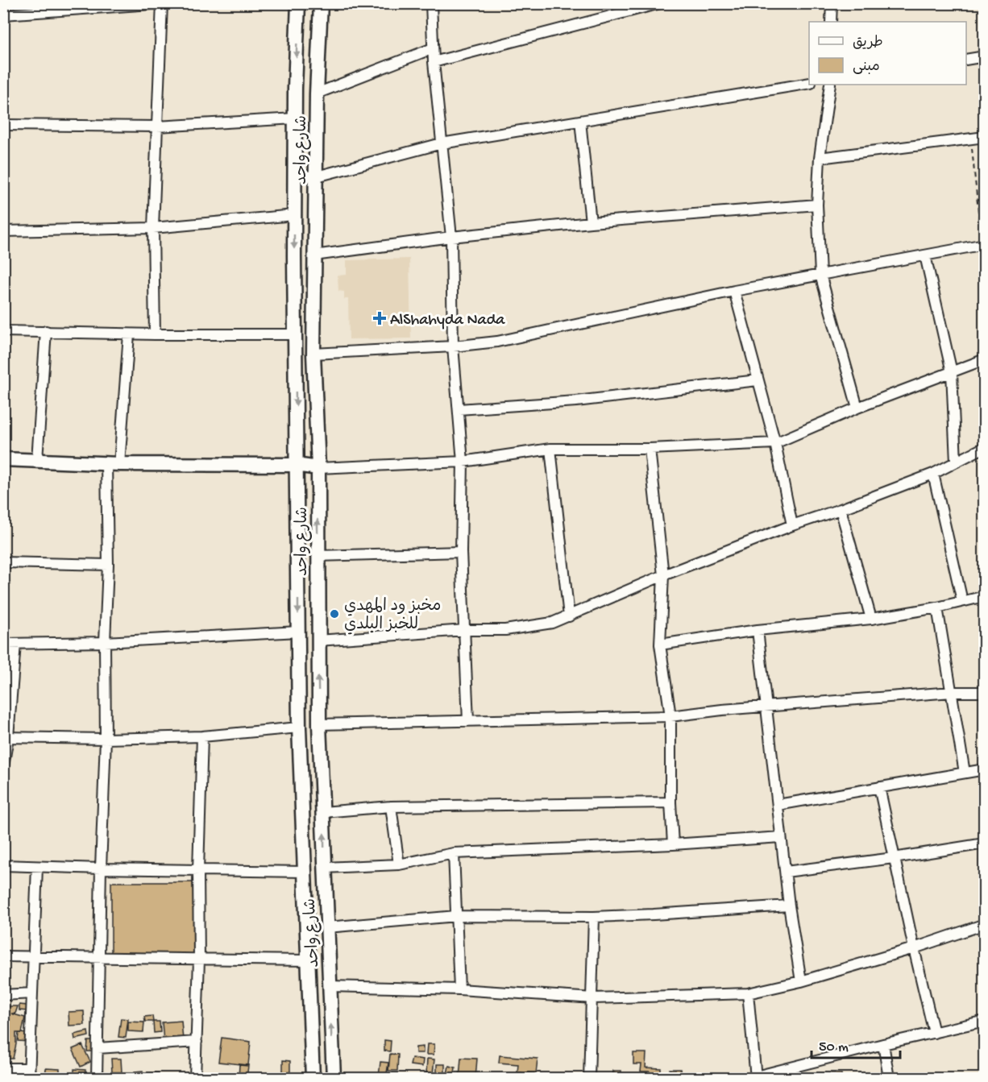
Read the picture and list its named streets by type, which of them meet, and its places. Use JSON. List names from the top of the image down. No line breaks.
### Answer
{"streets":{"street":["شارع واحد"]},"places":{"health":["AlShahyda Nada"],"other":["مخبز ود المهدي للخبز البلدي"]},"legend":["طريق","مبنى"],"scale_bar":"50 m"}
